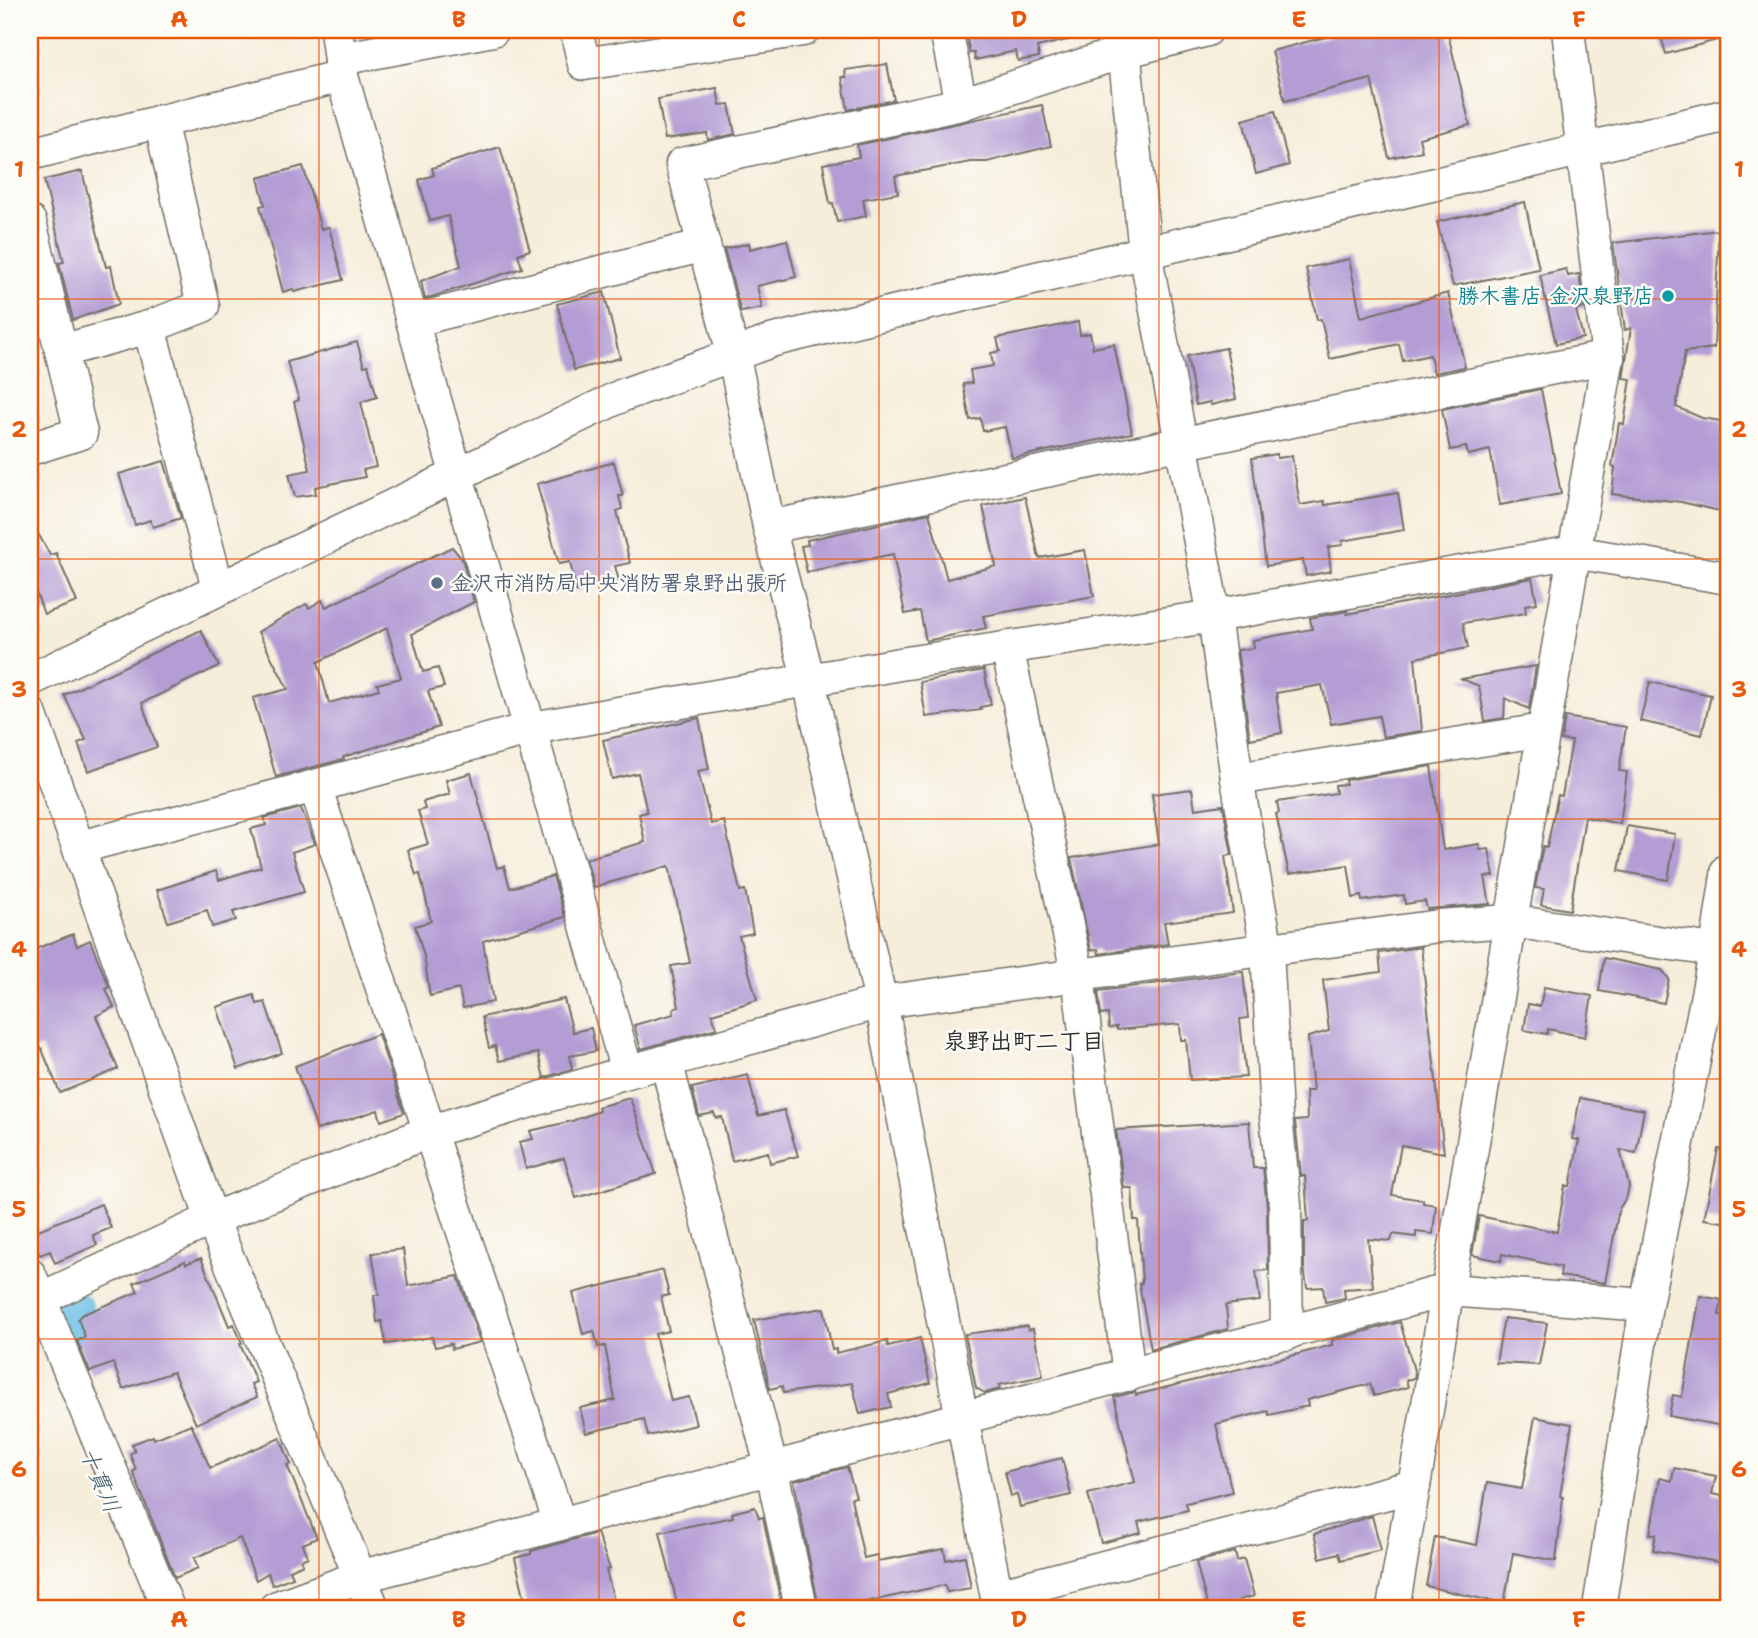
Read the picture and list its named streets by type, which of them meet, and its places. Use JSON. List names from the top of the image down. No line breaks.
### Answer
{"districts":["泉野出町二丁目"],"water":["十貫川"],"places":["勝木書店 金沢泉野店","金沢市消防局中央消防署泉野出張所"],"grid":{"columns":["A","B","C","D","E","F"],"rows":["1","2","3","4","5","6"]}}
